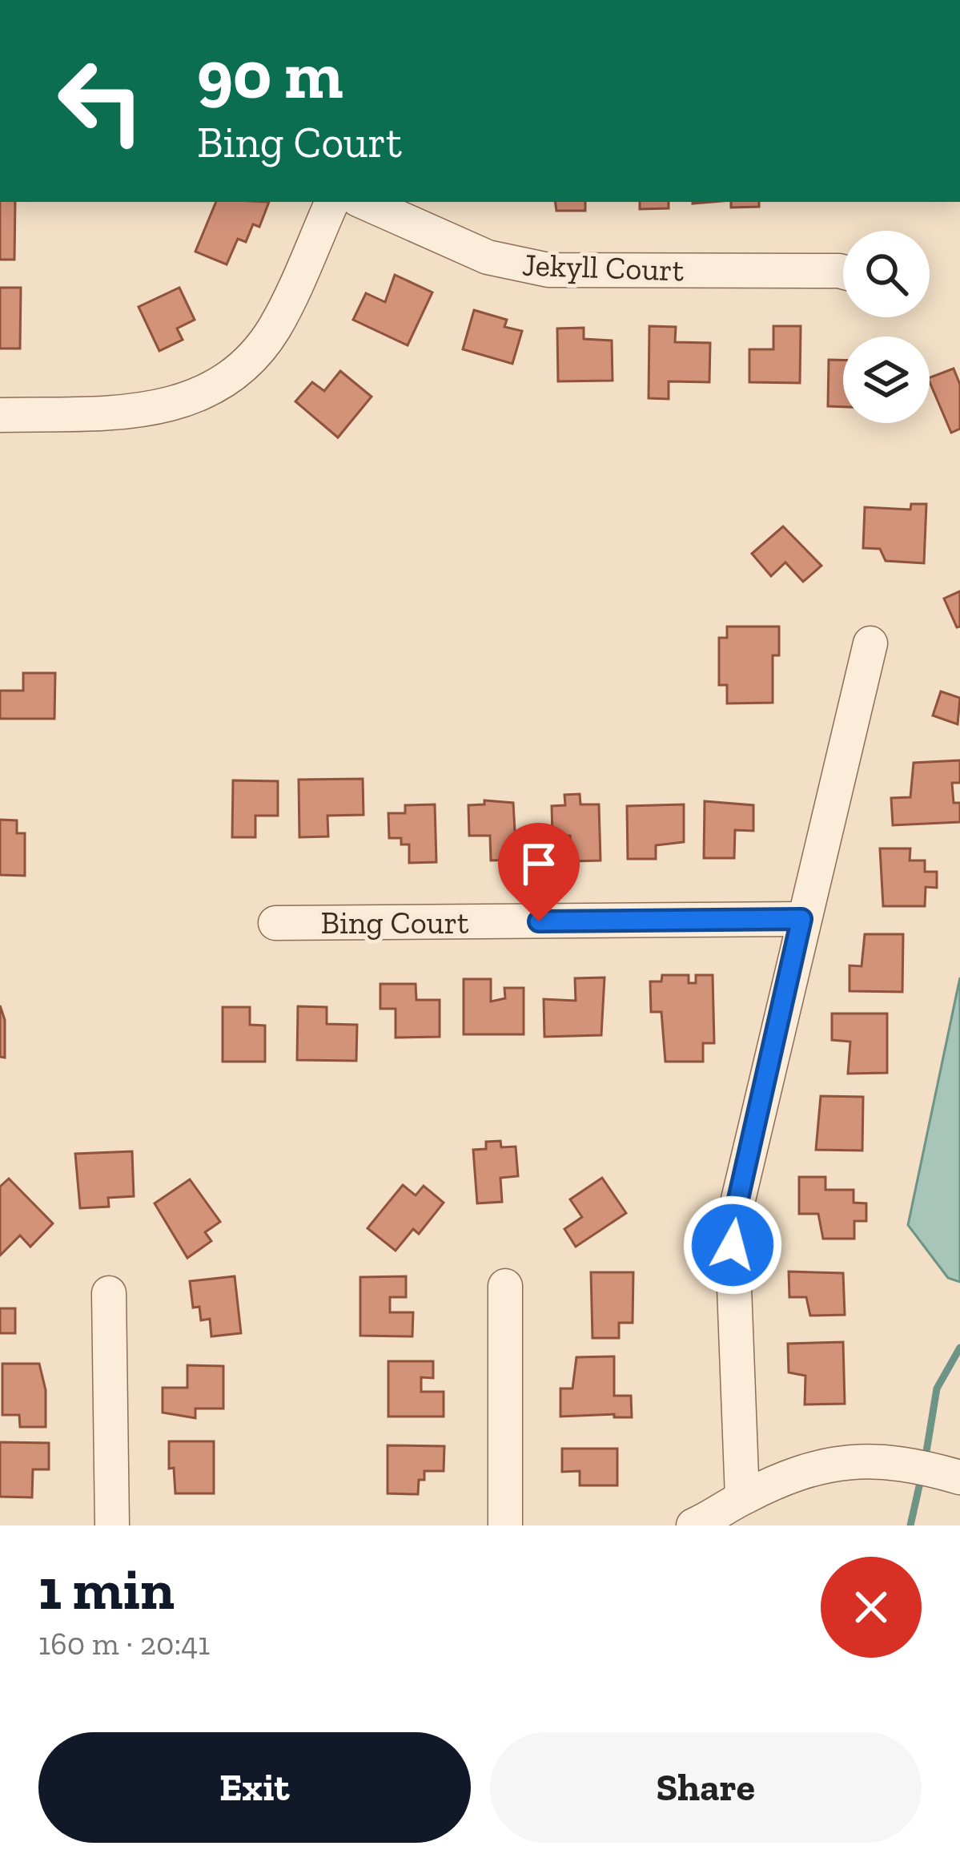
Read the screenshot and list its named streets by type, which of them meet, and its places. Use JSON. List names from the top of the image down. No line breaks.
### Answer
{"streets":{"street":["Jekyll Court","Bing Court"]},"page":{"turn":["90 m","Bing Court"],"heading":["1 min","160 m · 20:41"],"buttons":["Exit","Share"]}}
